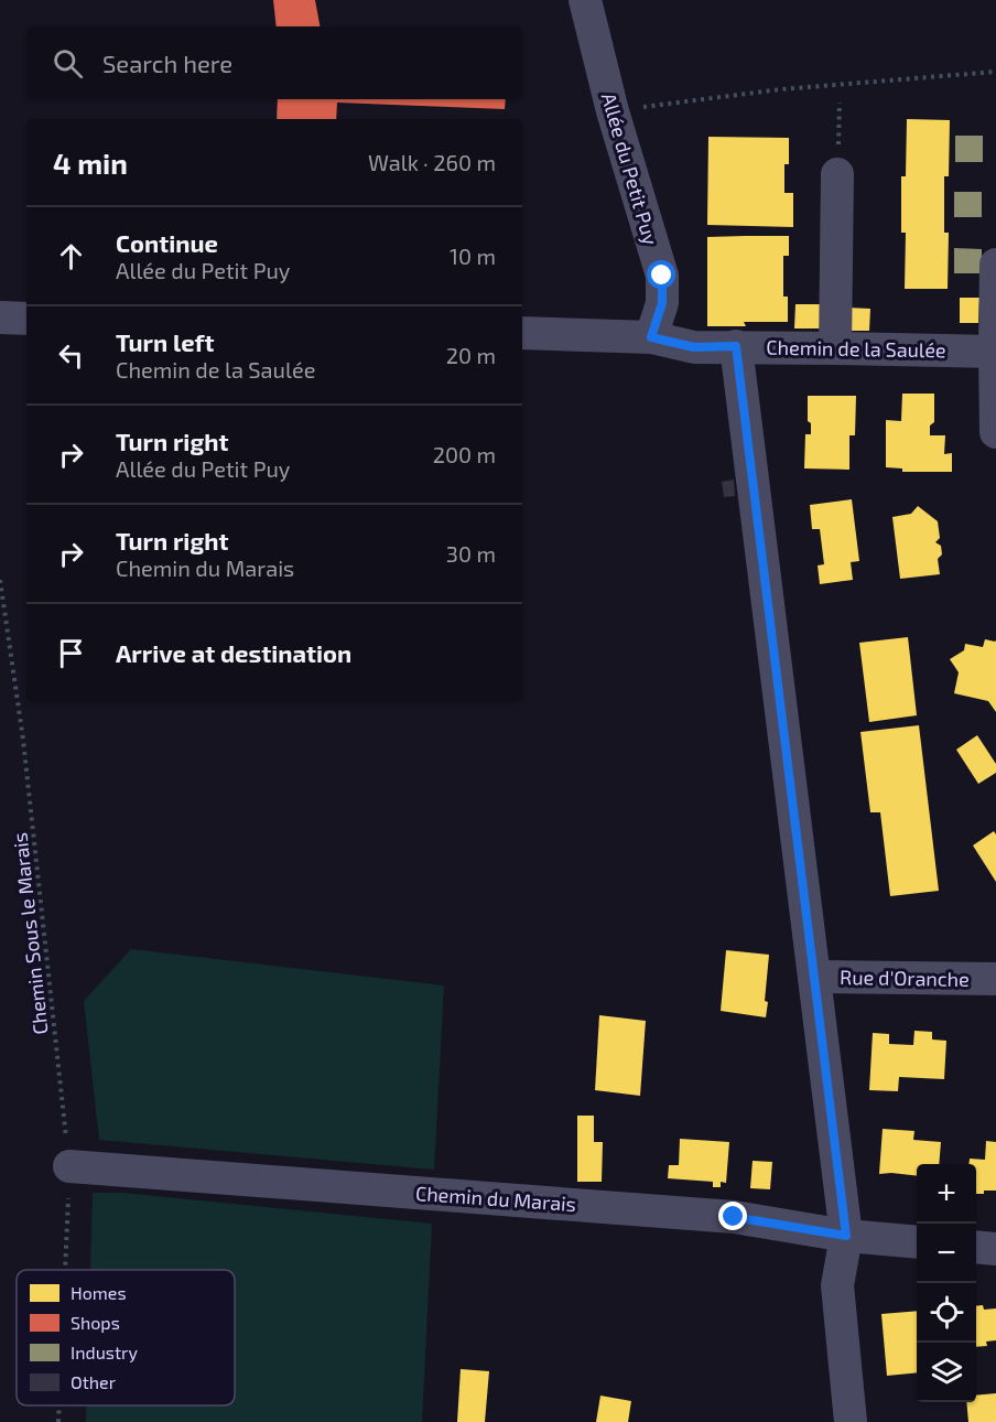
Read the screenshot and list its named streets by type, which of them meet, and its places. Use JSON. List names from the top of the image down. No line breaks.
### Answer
{"streets":{"street":["Allée du Petit Puy","Chemin de la Saulée","Rue d'Oranche","Chemin du Marais"],"path":["Chemin Sous le Marais"]},"crossings":[["Allée du Petit Puy","Chemin de la Saulée"],["Chemin Sous le Marais","Chemin du Marais"]],"legend":["Homes","Shops","Industry","Other"],"page":{"search":"Search here","heading":["4 min","Walk · 260 m"],"list":[["Continue","Allée du Petit Puy","10 m"],["Turn left","Chemin de la Saulée","20 m"],["Turn right","Allée du Petit Puy","200 m"],["Turn right","Chemin du Marais","30 m"],"Arrive at destination"],"map_buttons":["+","−"]}}
